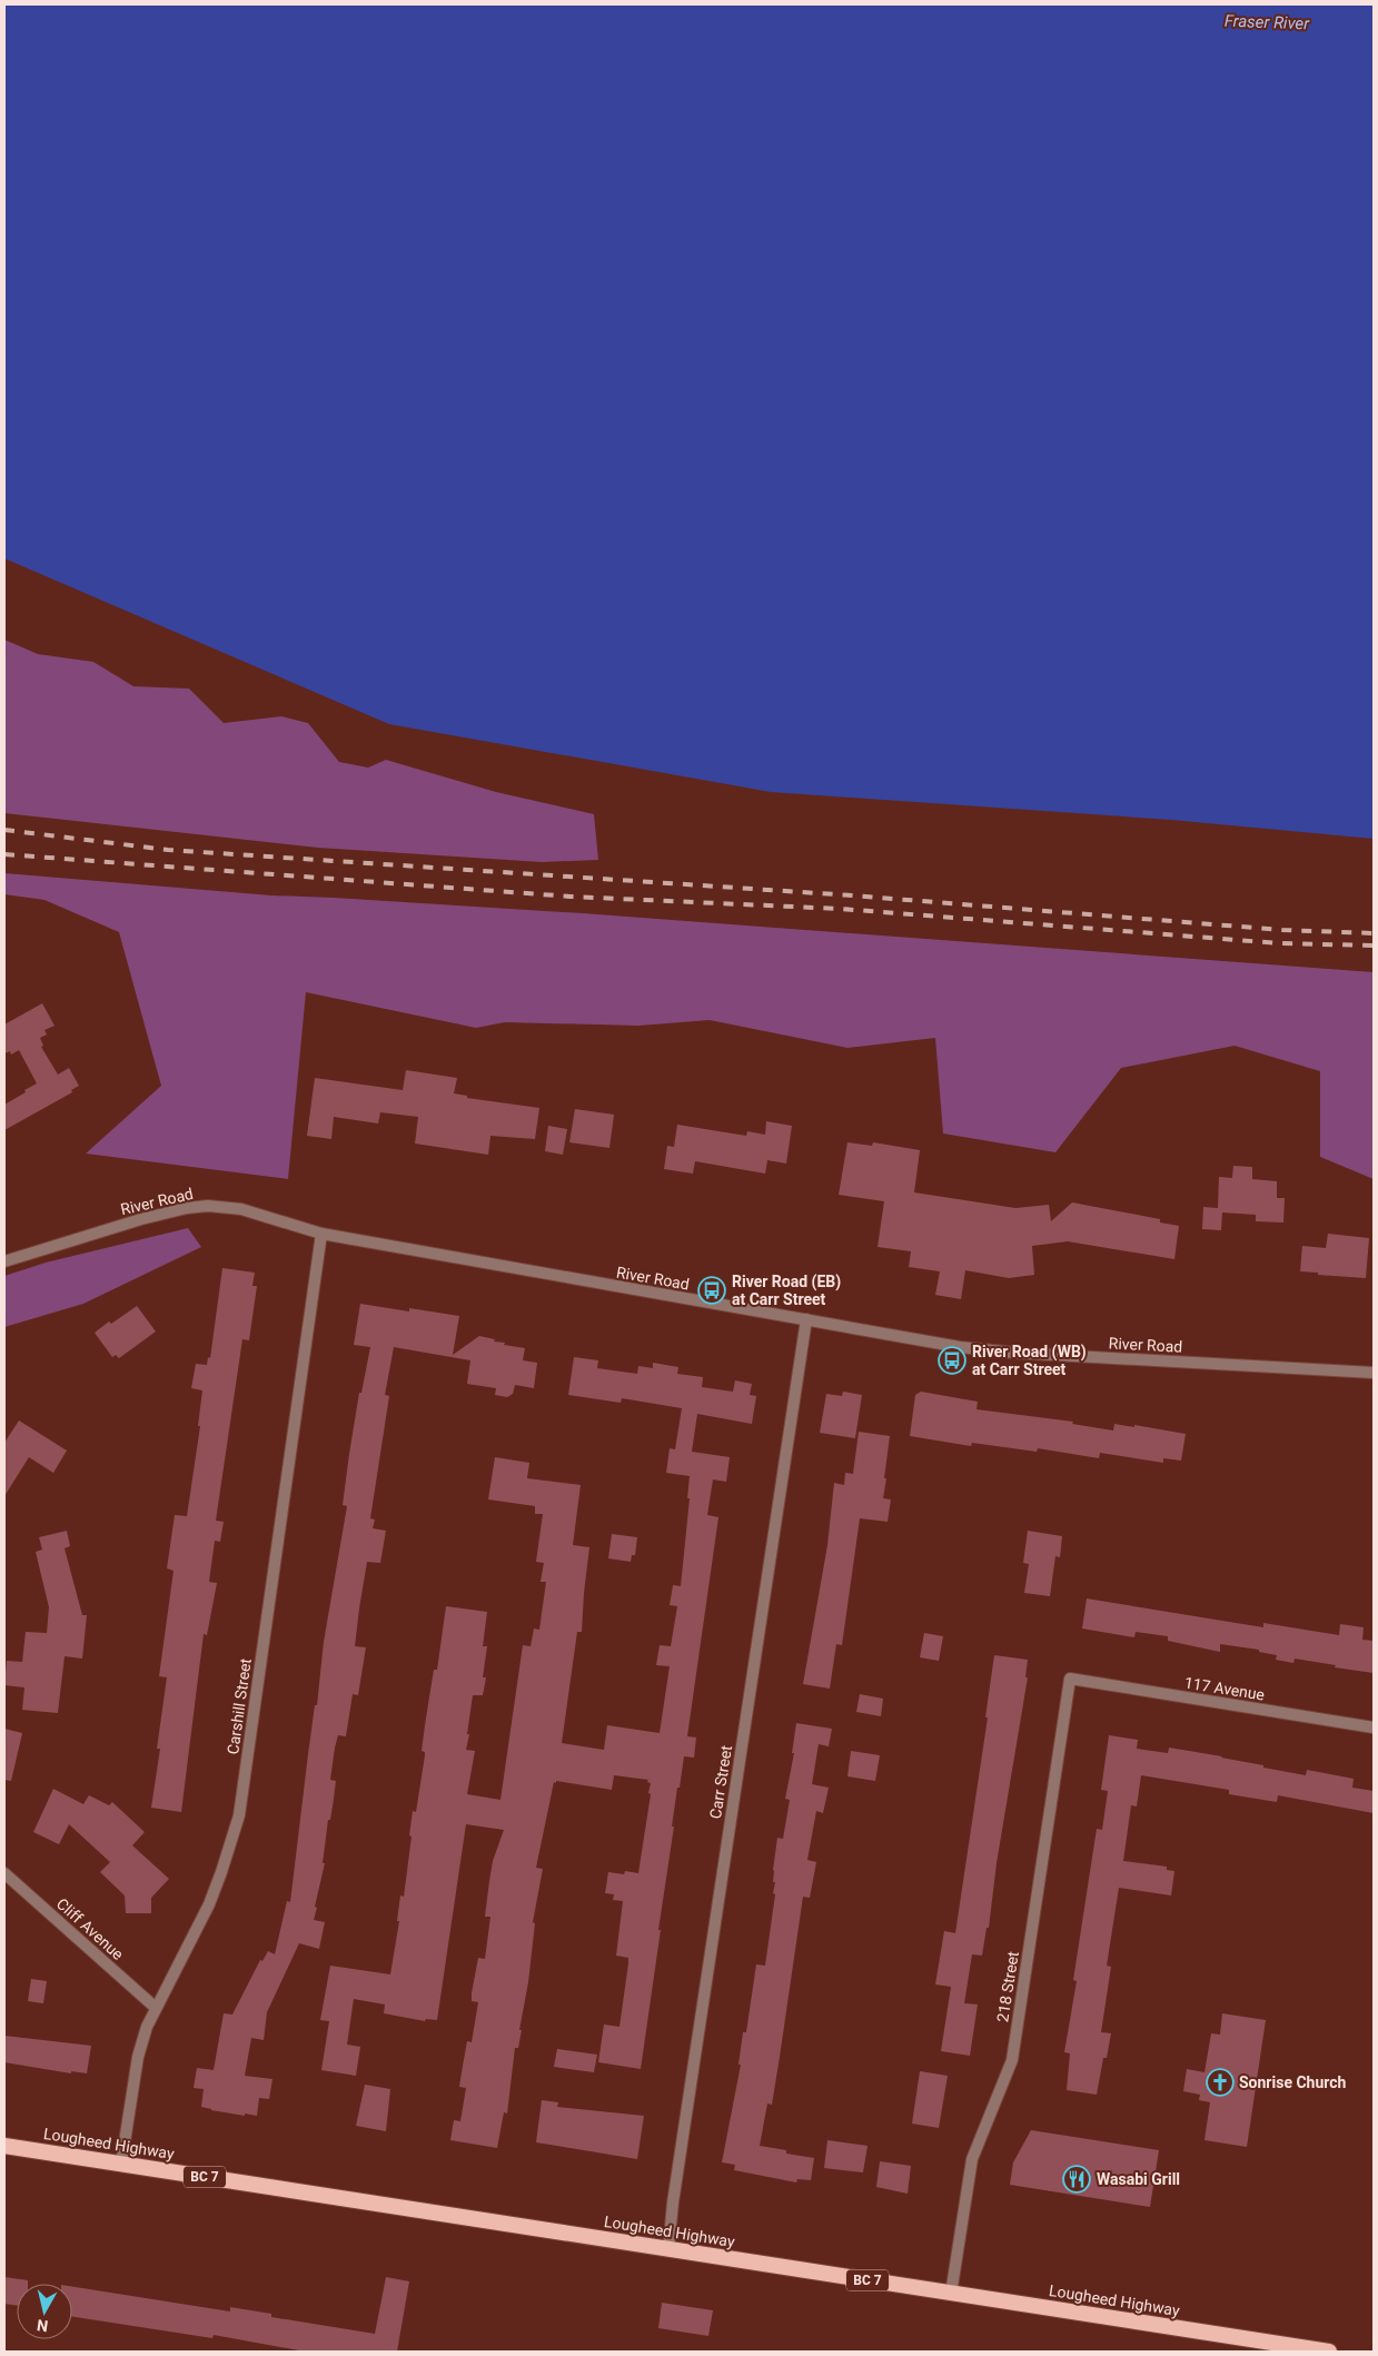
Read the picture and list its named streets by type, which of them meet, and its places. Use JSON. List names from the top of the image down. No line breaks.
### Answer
{"streets":{"highway":["Lougheed Highway","BC 7"],"street":["River Road","117 Avenue","Carshill Street","Carr Street","Cliff Avenue","218 Street"]},"crossings":[["River Road","Carshill Street"],["River Road","Carr Street"],["117 Avenue","218 Street"],["Carshill Street","Cliff Avenue"],["Carshill Street","Lougheed Highway"],["Carr Street","Lougheed Highway"],["218 Street","Lougheed Highway"]],"water":["Fraser River"],"places":{"bus stop":["River Road (EB) at Carr Street","River Road (WB) at Carr Street"],"church":["Sonrise Church"],"restaurant":["Wasabi Grill"]},"north":"bottom"}
